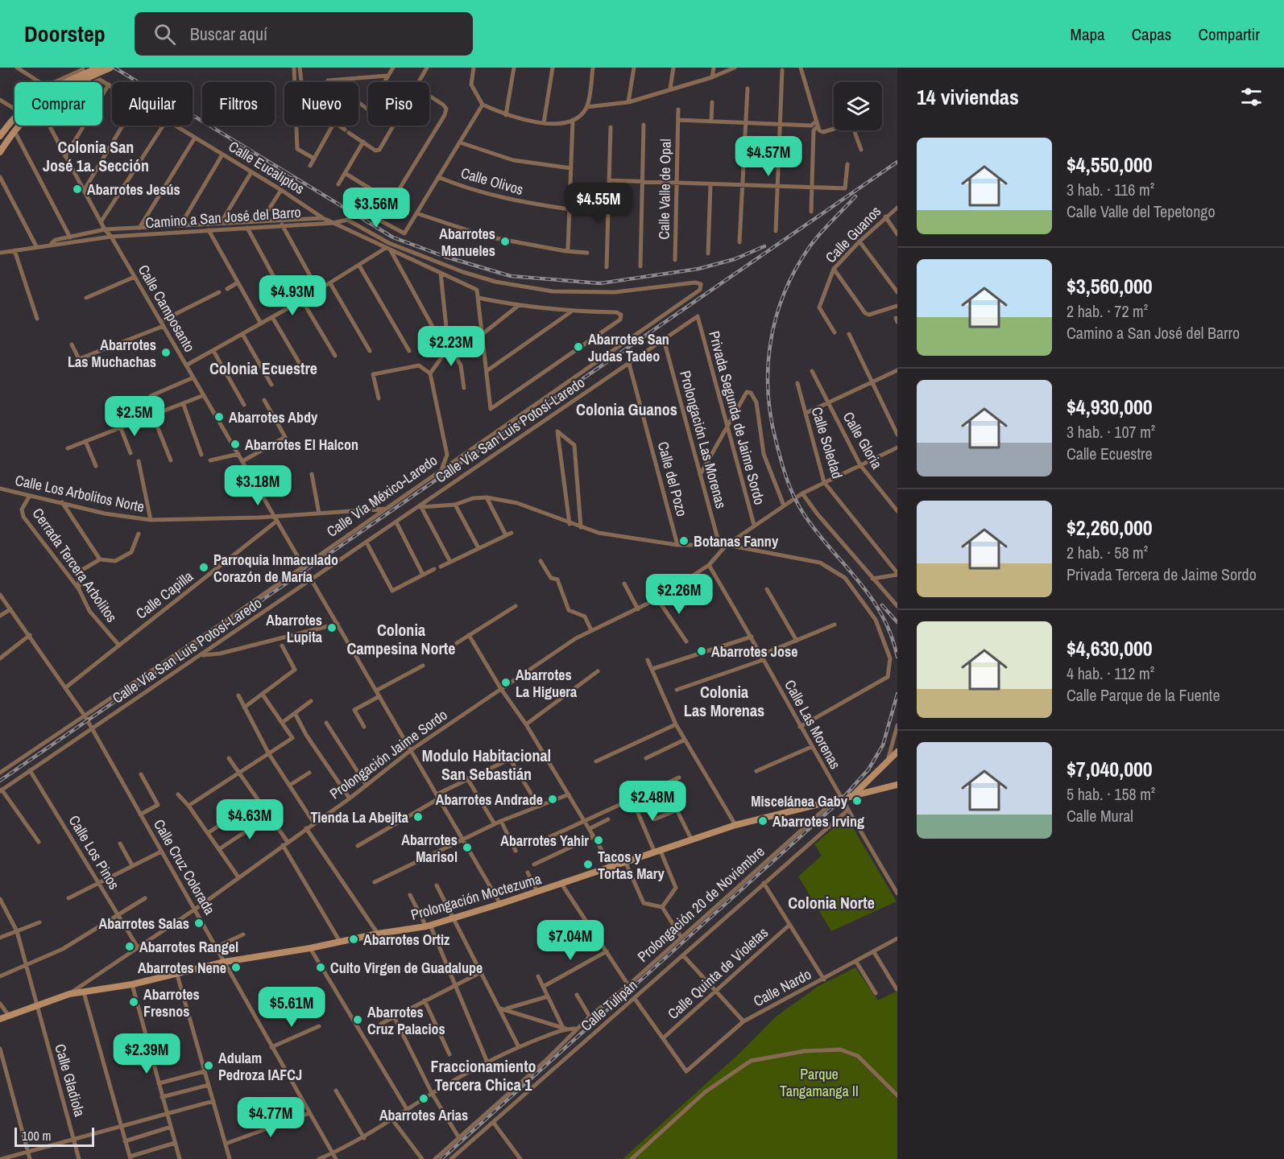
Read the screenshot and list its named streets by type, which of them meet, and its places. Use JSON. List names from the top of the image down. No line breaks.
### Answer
{"streets":{"main road":["Prolongación Moctezuma"],"street":["Calle Eucaliptos","Calle Olivos","Calle Valle de Opal","Camino a San José del Barro","Calle Guanos","Calle Camposanto","Privada Segunda de Jaime Sordo","Calle Vía San Luis Potosí-Laredo","Prolongación Las Morenas","Calle Gloria","Calle Soledad","Calle del Pozo","Calle Los Arbolitos Norte","Calle Vía México-Laredo","Cerrada Tercera Arbolitos","Calle Capilla","Calle Las Morenas","Prolongación Jaime Sordo","Calle Los Pinos","Calle Cruz Colorada","Prolongación 20 de Noviembre","Calle Quinta de Violetas","Calle Nardo","Calle Tulipán","Calle Gladiola"]},"crossings":[["Calle Eucaliptos","Camino a San José del Barro"],["Camino a San José del Barro","Calle Camposanto"],["Calle Camposanto","Calle Vía San Luis Potosí-Laredo"],["Calle Camposanto","Calle Los Arbolitos Norte"],["Calle Camposanto","Calle Vía México-Laredo"],["Calle Camposanto","Calle Capilla"],["Calle Camposanto","Prolongación Jaime Sordo"],["Calle Camposanto","Prolongación Moctezuma"],["Privada Segunda de Jaime Sordo","Calle Vía San Luis Potosí-Laredo"],["Privada Segunda de Jaime Sordo","Prolongación Jaime Sordo"],["Calle Vía San Luis Potosí-Laredo","Prolongación Las Morenas"],["Calle Vía San Luis Potosí-Laredo","Calle del Pozo"],["Calle Vía San Luis Potosí-Laredo","Calle Los Pinos"],["Calle Vía San Luis Potosí-Laredo","Calle Cruz Colorada"],["Calle Gloria","Prolongación Jaime Sordo"],["Calle Soledad","Prolongación Jaime Sordo"],["Calle Los Arbolitos Norte","Calle Vía México-Laredo"],["Calle Los Arbolitos Norte","Cerrada Tercera Arbolitos"],["Calle Vía México-Laredo","Calle Cruz Colorada"],["Cerrada Tercera Arbolitos","Calle Capilla"],["Calle Capilla","Calle Cruz Colorada"],["Calle Las Morenas","Prolongación Jaime Sordo"],["Calle Las Morenas","Prolongación Moctezuma"],["Calle Las Morenas","Calle Tulipán"],["Prolongación Jaime Sordo","Calle Los Pinos"],["Prolongación Jaime Sordo","Calle Cruz Colorada"],["Prolongación Jaime Sordo","Prolongación Moctezuma"],["Calle Cruz Colorada","Prolongación Moctezuma"],["Prolongación Moctezuma","Prolongación 20 de Noviembre"],["Prolongación Moctezuma","Calle Gladiola"],["Calle Quinta de Violetas","Calle Nardo"]],"districts":["Colonia San José 1a. Sección","Colonia Ecuestre","Colonia Guanos","Colonia Campesina Norte","Colonia Las Morenas","Modulo Habitacional San Sebastián","Colonia Norte","Fraccionamiento Tercera Chica 1"],"parks":["Parque Tangamanga II"],"places":["Abarrotes Jesús","Abarrotes Manueles","Abarrotes San Judas Tadeo","Abarrotes Las Muchachas","Abarrotes Abdy","Abarrotes El Halcon","Botanas Fanny","Parroquia Inmaculado Corazón de María","Abarrotes Lupita","Abarrotes Jose","Abarrotes La Higuera","Abarrotes Andrade","Miscelánea Gaby","Tienda La Abejita","Abarrotes Irving","Abarrotes Yahir","Abarrotes Marisol","Tacos y Tortas Mary","Abarrotes Salas","Abarrotes Ortiz","Abarrotes Rangel","Abarrotes Nene","Culto Virgen de Guadalupe","Abarrotes Fresnos","Abarrotes Cruz Palacios","Adulam Pedroza IAFCJ","Abarrotes Arias"],"scale_bar":"100 m","page":{"header":"Doorstep","search":"Buscar aquí","nav":["Mapa","Capas","Compartir"],"heading":"14 viviendas","chip":["Comprar","Alquilar","Filtros","Nuevo","Piso"],"list":[{"name":"$4,550,000","note":"3 hab. · 116 m² · Calle Valle del Tepetongo"},{"name":"$3,560,000","note":"2 hab. · 72 m² · Camino a San José del Barro"},{"name":"$4,930,000","note":"3 hab. · 107 m² · Calle Ecuestre"},{"name":"$2,260,000","note":"2 hab. · 58 m² · Privada Tercera de Jaime Sordo"},{"name":"$4,630,000","note":"4 hab. · 112 m² · Calle Parque de la Fuente"},{"name":"$7,040,000","note":"5 hab. · 158 m² · Calle Mural"}],"price":["$4.57M","$4.55M","$3.56M","$4.93M","$2.23M","$2.5M","$3.18M","$2.26M","$2.48M","$4.63M","$7.04M","$5.61M","$2.39M","$4.77M"],"scale":"100 m"}}
